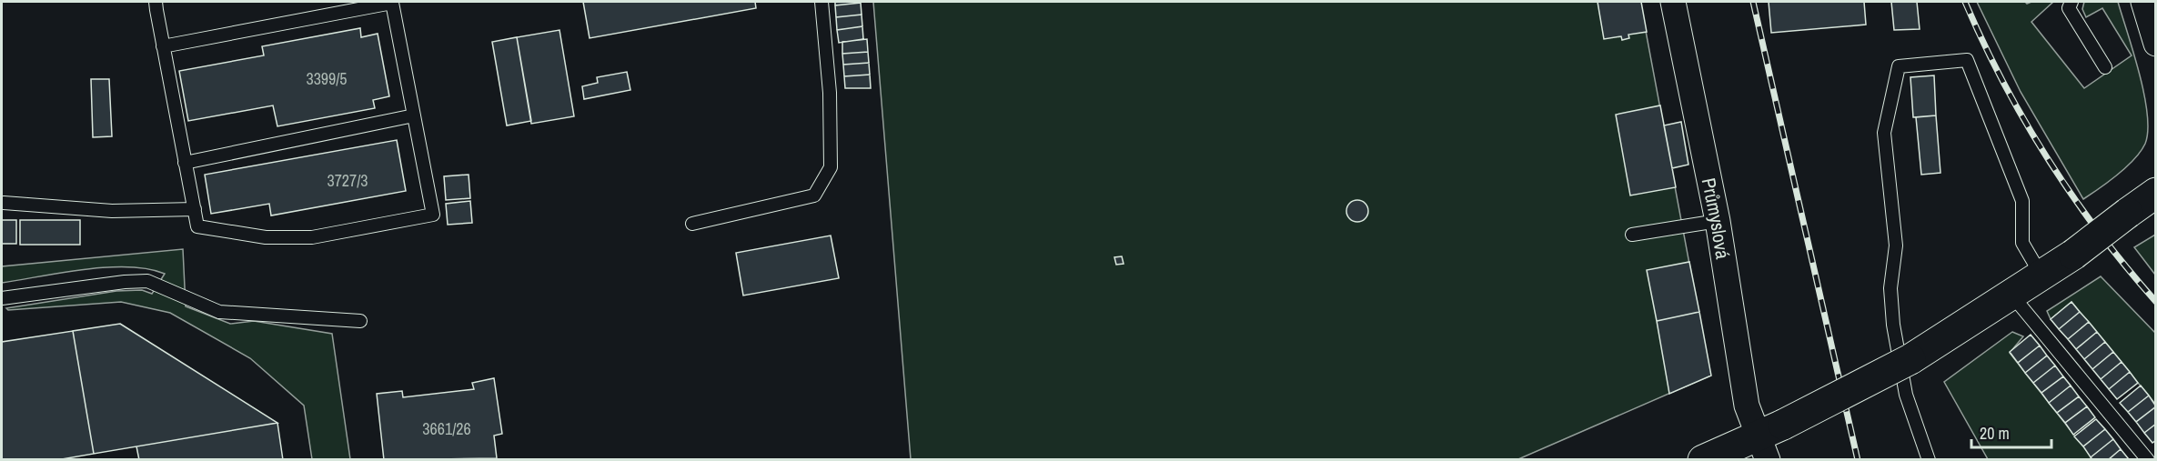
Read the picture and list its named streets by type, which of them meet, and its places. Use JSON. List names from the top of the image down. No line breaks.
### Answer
{"streets":{"street":["Průmyslová"]},"house_numbers":["3399/5","3727/3","3661/26"],"scale_bar":"20 m"}
